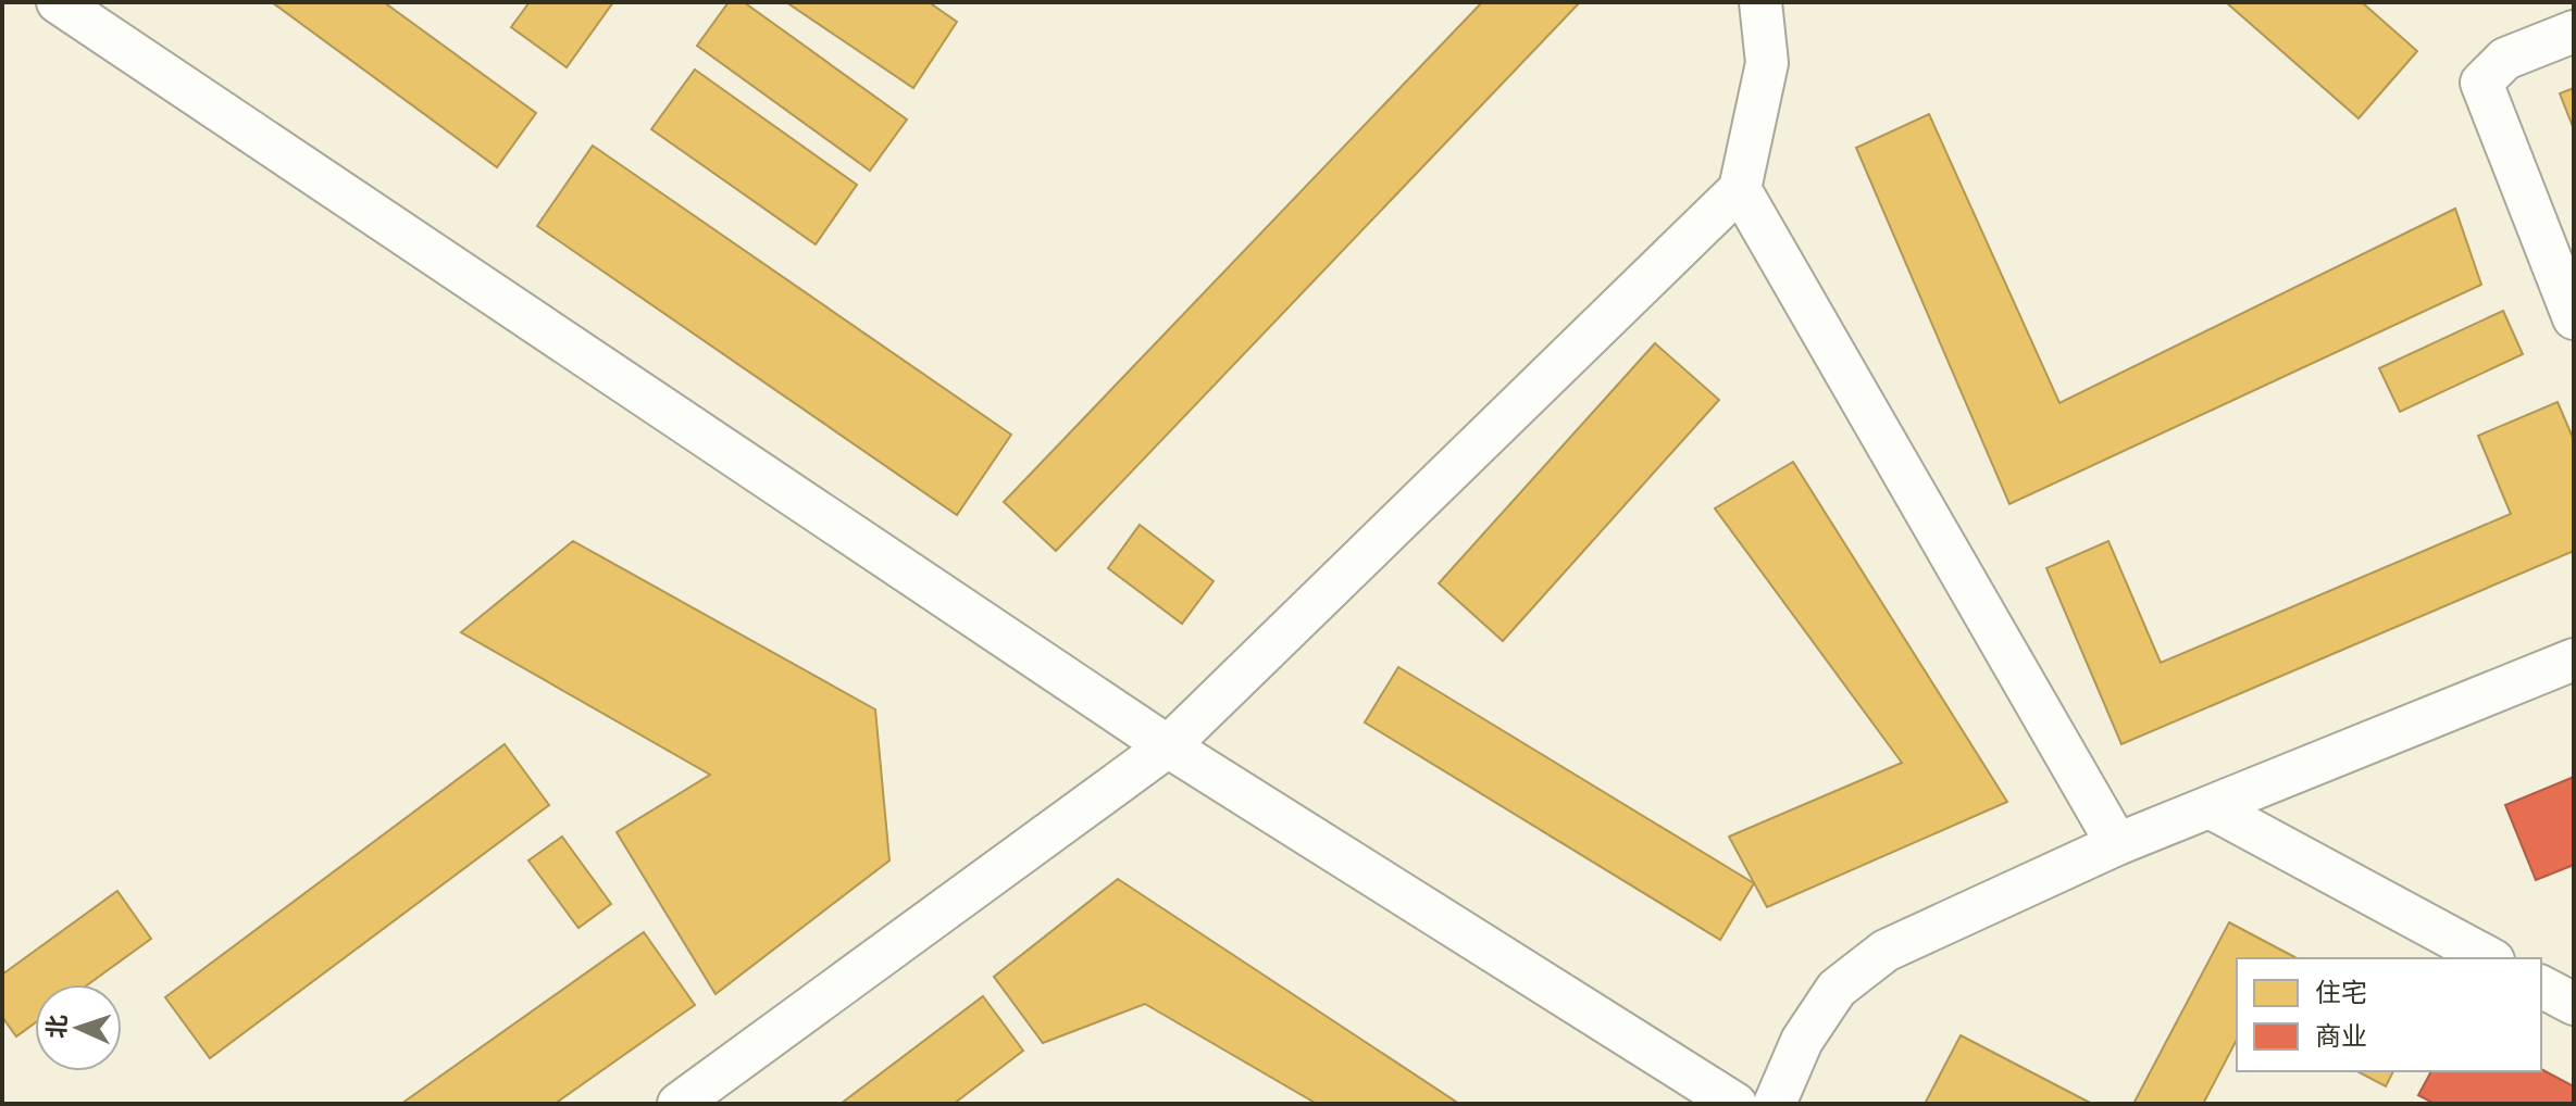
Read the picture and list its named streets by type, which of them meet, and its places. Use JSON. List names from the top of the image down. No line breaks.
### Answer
{"legend":["住宅","商业"],"north":"left"}
